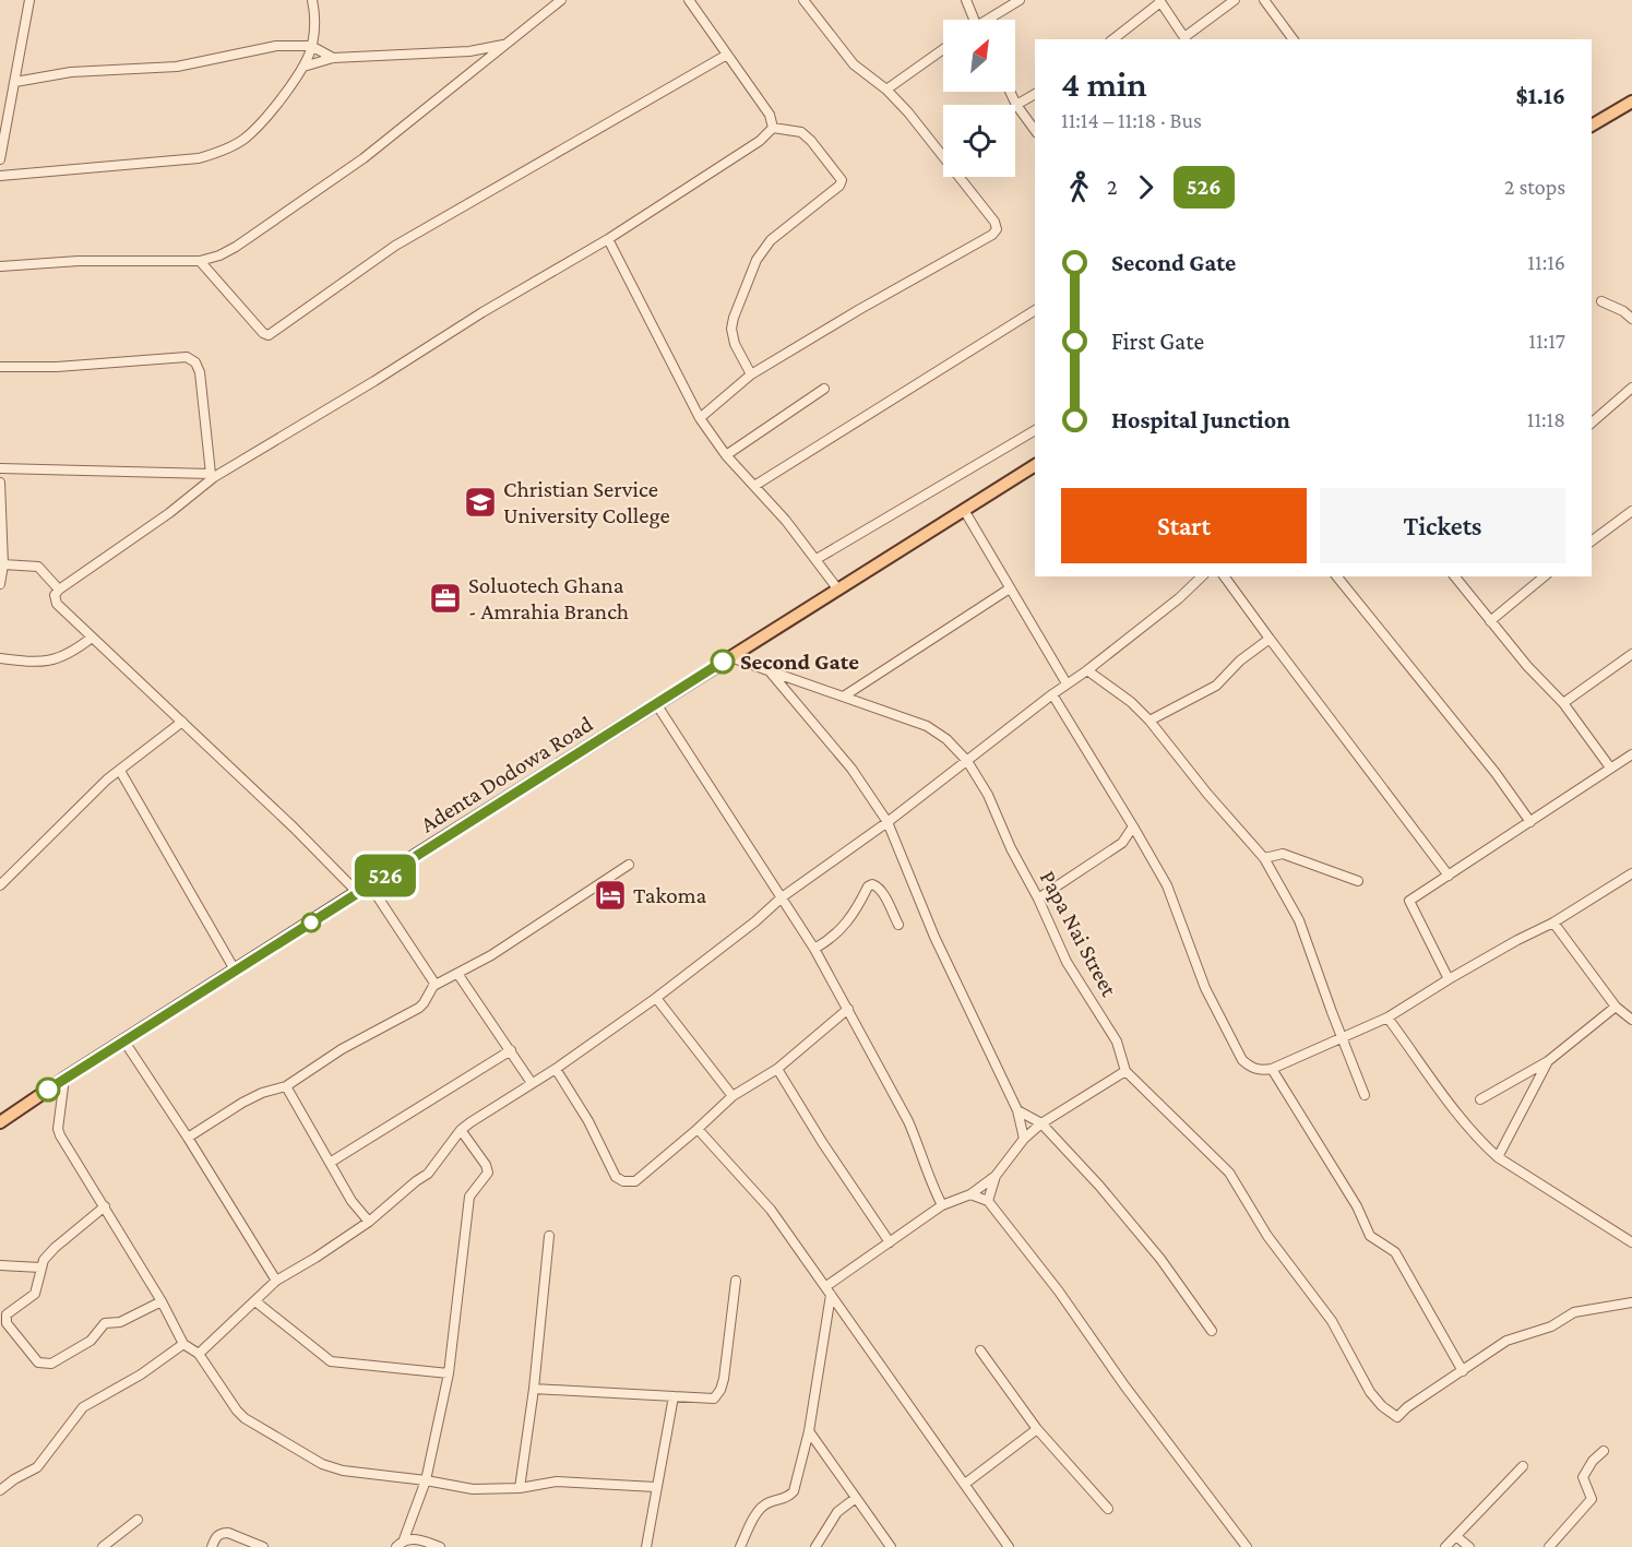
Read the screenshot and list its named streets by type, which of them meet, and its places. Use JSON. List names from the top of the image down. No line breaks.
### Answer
{"streets":{"main road":["Adenta Dodowa Road"],"street":["Papa Nai Street"]},"crossings":[["Adenta Dodowa Road","Papa Nai Street"]],"places":{"school or university":["Christian Service University College"],"office":["Soluotech Ghana - Amrahia Branch"],"other":["Second Gate"],"hotel":["Takoma"]},"lines":["bus line 526"],"north":"top right","page":{"on_map":"526","heading":["4 min","11:14 – 11:18 · Bus","$1.16"],"legs":["2","526","2 stops"],"list":[{"name":"Second Gate","value":"11:16"},{"name":"First Gate","value":"11:17"},{"name":"Hospital Junction","value":"11:18"}],"buttons":["Start","Tickets"]}}
